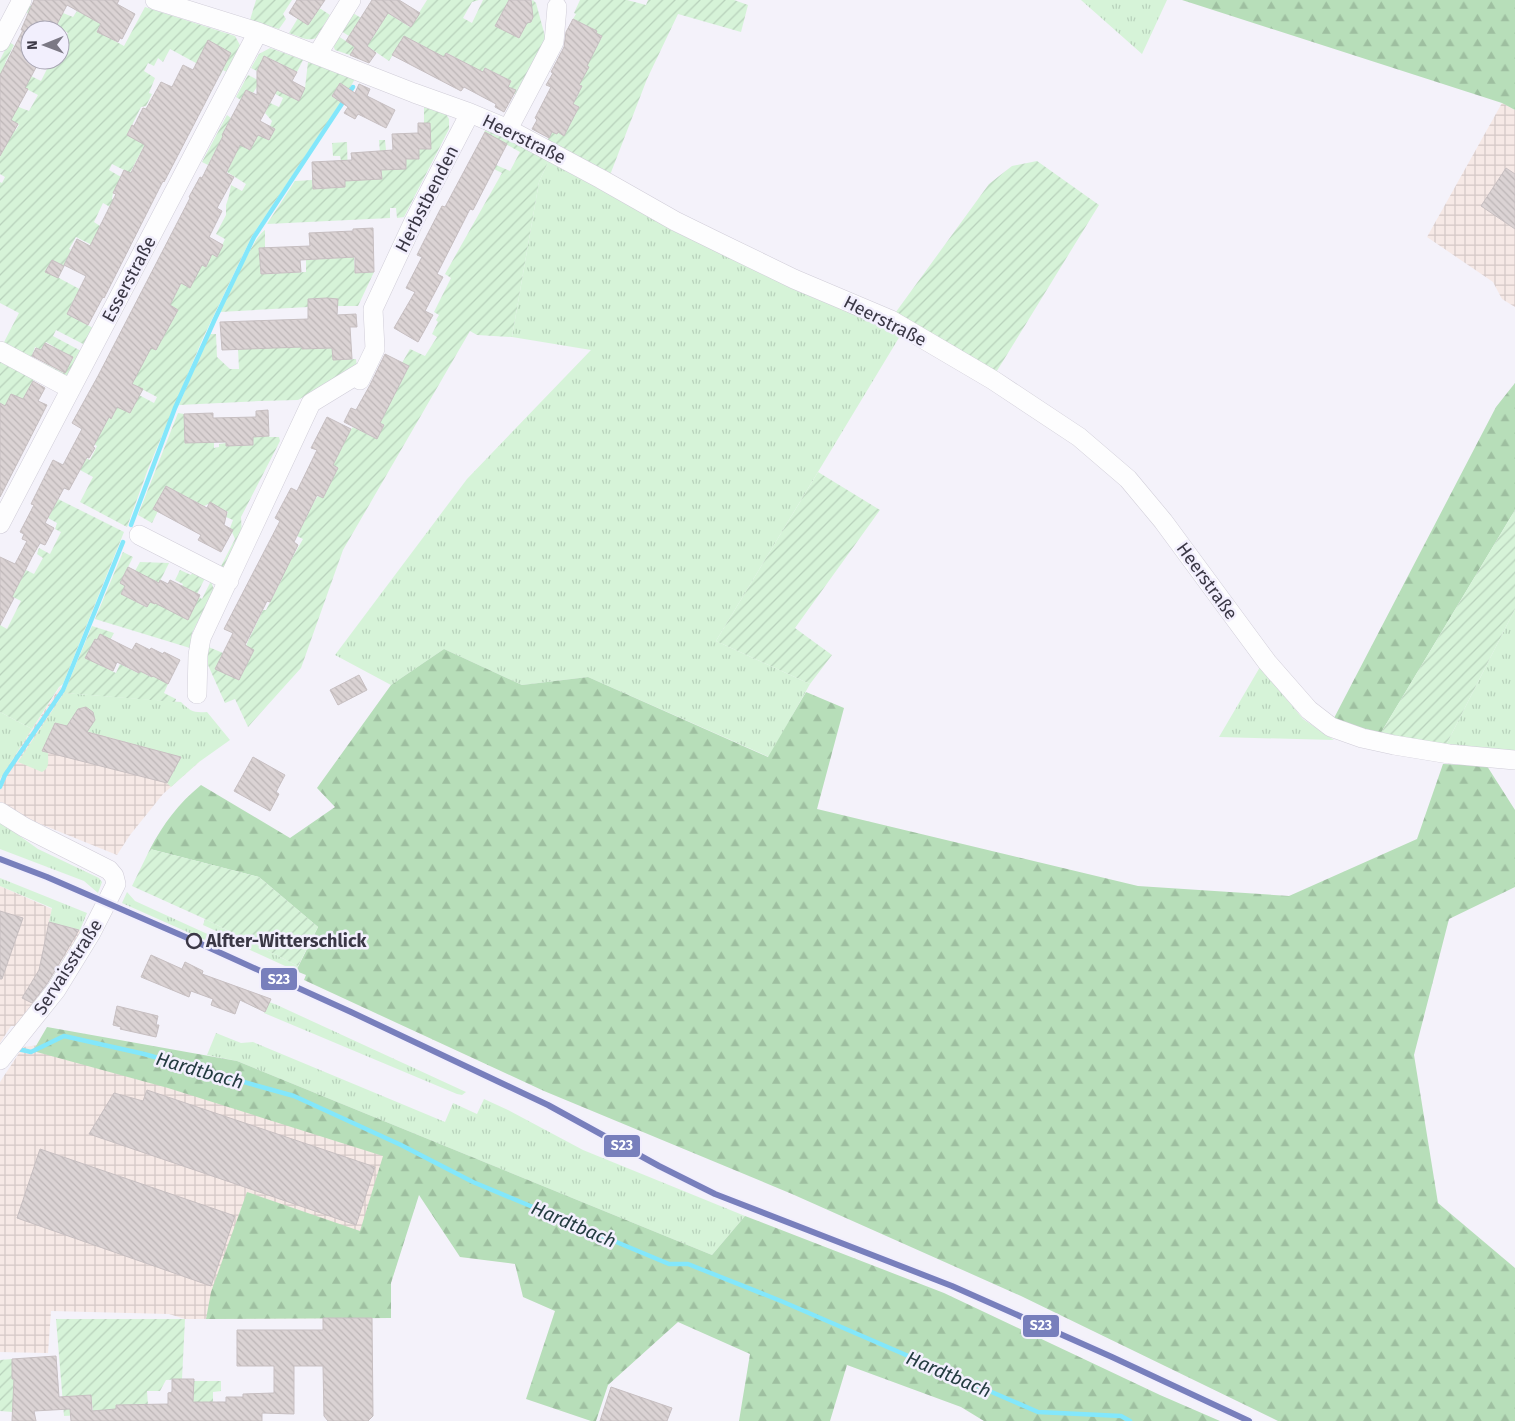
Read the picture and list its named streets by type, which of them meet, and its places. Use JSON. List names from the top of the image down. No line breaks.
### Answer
{"streets":{"street":["Heerstraße","Herbstbenden","Esserstraße","Servaisstraße"]},"crossings":[["Heerstraße","Herbstbenden"],["Heerstraße","Esserstraße"]],"water":["Hardtbach"],"places":["Alfter-Witterschlick"],"lines":["transit line S23"],"north":"left"}
